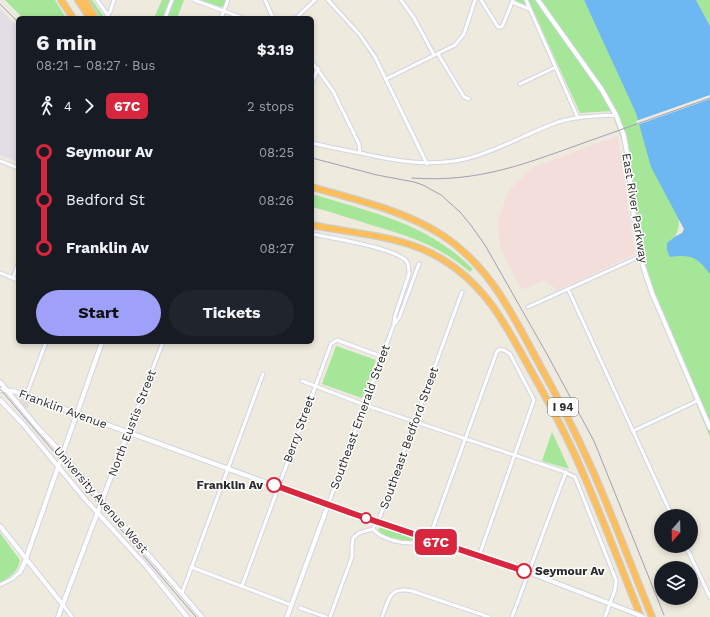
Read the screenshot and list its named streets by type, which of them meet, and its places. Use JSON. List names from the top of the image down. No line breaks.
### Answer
{"streets":{"highway":["I 94"],"street":["East River Parkway","Franklin Avenue","Southeast Emerald Street","North Eustis Street","Berry Street","Southeast Bedford Street","University Avenue West"]},"crossings":[["I 94","Franklin Avenue"],["Franklin Avenue","Southeast Emerald Street"],["Franklin Avenue","North Eustis Street"],["Franklin Avenue","Berry Street"],["Franklin Avenue","Southeast Bedford Street"],["Franklin Avenue","University Avenue West"],["Southeast Emerald Street","Berry Street"],["North Eustis Street","University Avenue West"]],"places":["Franklin Av","Seymour Av"],"lines":["bus line 67C"],"north":"bottom","page":{"on_map":"67C","heading":["6 min","08:21 – 08:27 · Bus","$3.19"],"legs":["4","67C","2 stops"],"list":[{"name":"Seymour Av","value":"08:25"},{"name":"Bedford St","value":"08:26"},{"name":"Franklin Av","value":"08:27"}],"buttons":["Start","Tickets"]}}
